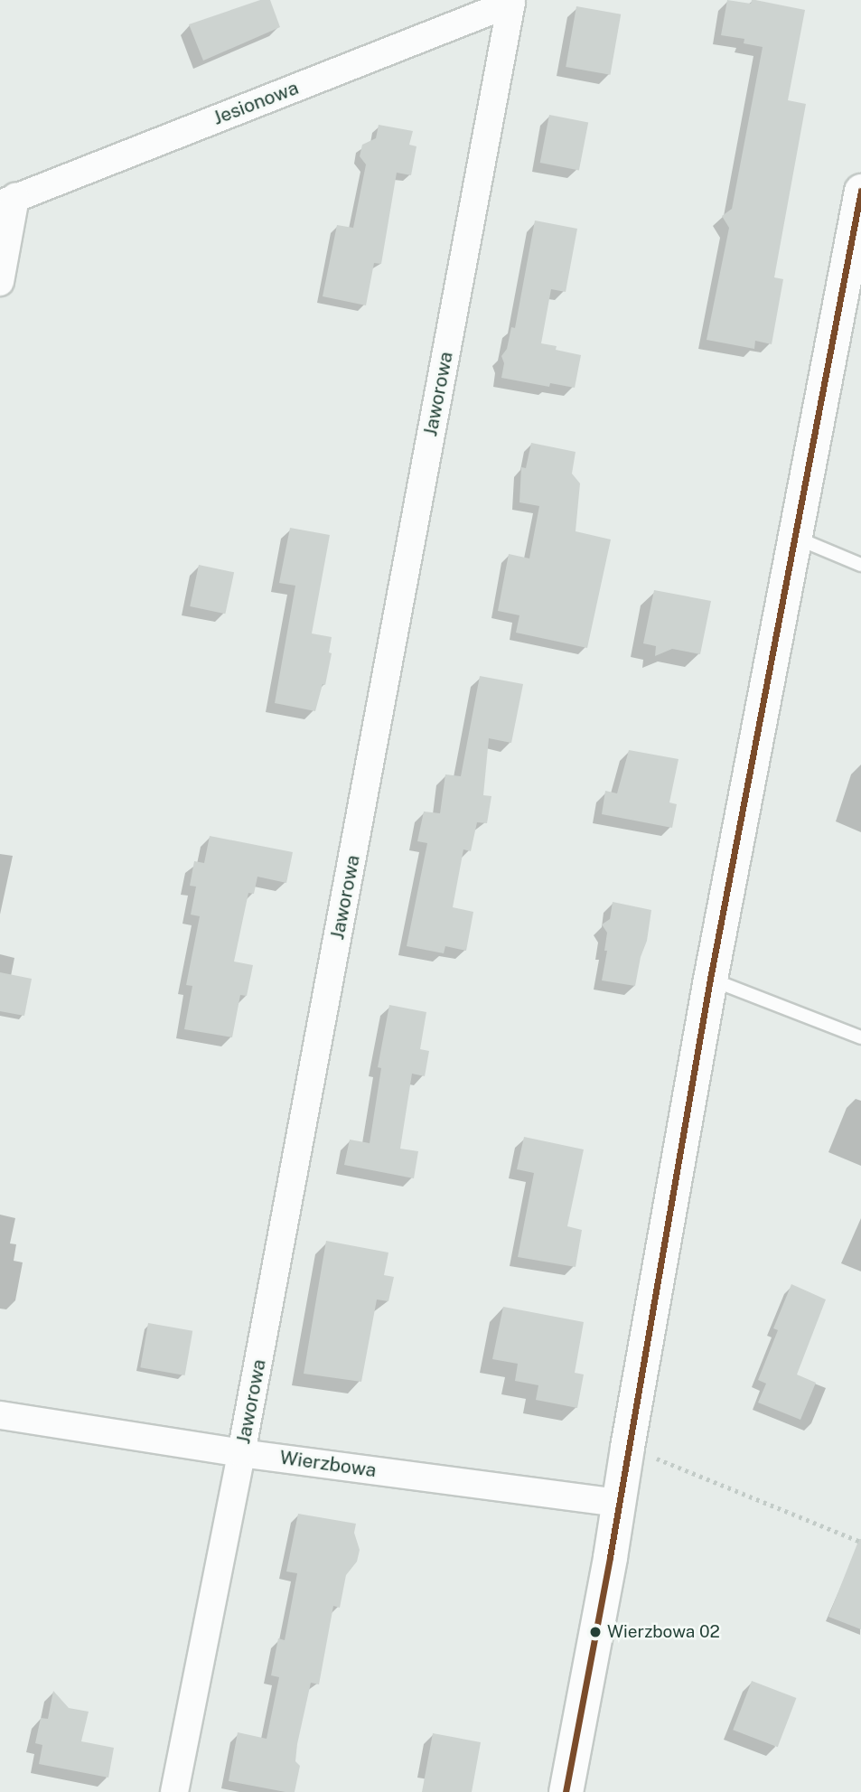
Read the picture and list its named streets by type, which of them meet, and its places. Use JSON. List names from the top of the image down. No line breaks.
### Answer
{"streets":{"street":["Jesionowa","Jaworowa","Wierzbowa"]},"crossings":[["Jesionowa","Jaworowa"],["Jaworowa","Wierzbowa"]],"places":["Wierzbowa 02"]}
